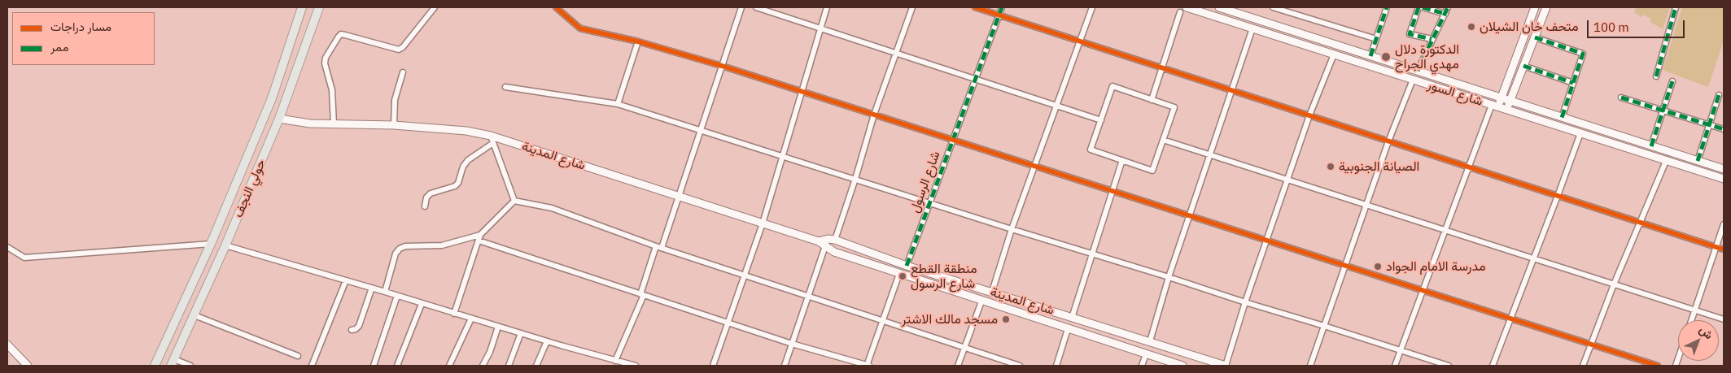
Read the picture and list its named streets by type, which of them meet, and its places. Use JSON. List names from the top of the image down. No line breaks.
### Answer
{"streets":{"main road":["شارع السور","شارع المدينة","حولي النجف"],"street":["شارع الرسول"]},"crossings":[["شارع المدينة","شارع الرسول"],["شارع المدينة","حولي النجف"]],"places":["متحف خان الشيلان","الدكتورة دلال مهدي الجراح","الصيانة الجنوبية","مدرسة الامام الجواد","منطقة القطع شارع الرسول","مسجد مالك الاشتر"],"legend":["مسار دراجات","ممر"],"scale_bar":"100 m","north":"top right"}
